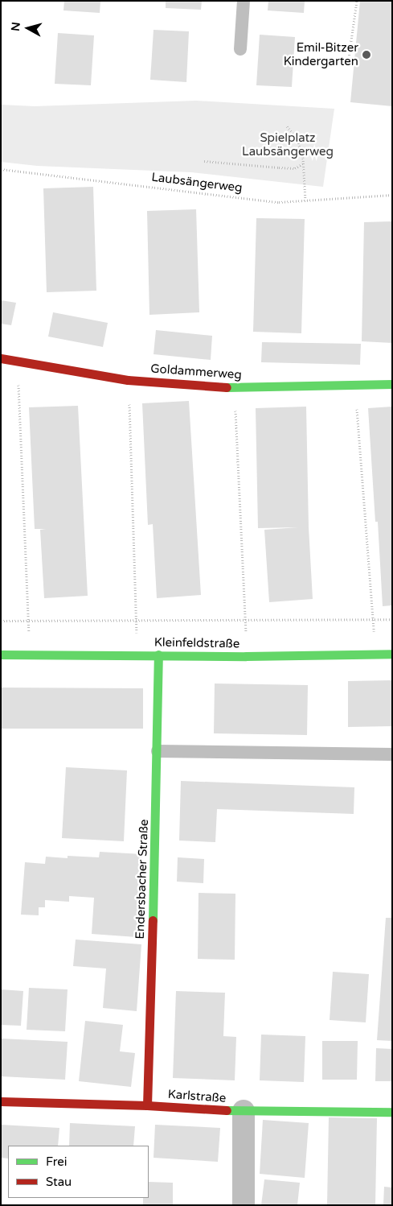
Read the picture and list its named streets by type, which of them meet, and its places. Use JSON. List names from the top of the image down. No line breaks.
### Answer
{"streets":{"street":["Goldammerweg","Kleinfeldstraße","Endersbacher Straße","Karlstraße"],"path":["Laubsängerweg"]},"crossings":[["Kleinfeldstraße","Endersbacher Straße"],["Endersbacher Straße","Karlstraße"]],"parks":["Spielplatz Laubsängerweg"],"places":["Emil-Bitzer Kindergarten"],"legend":["Frei","Stau"],"north":"left"}
